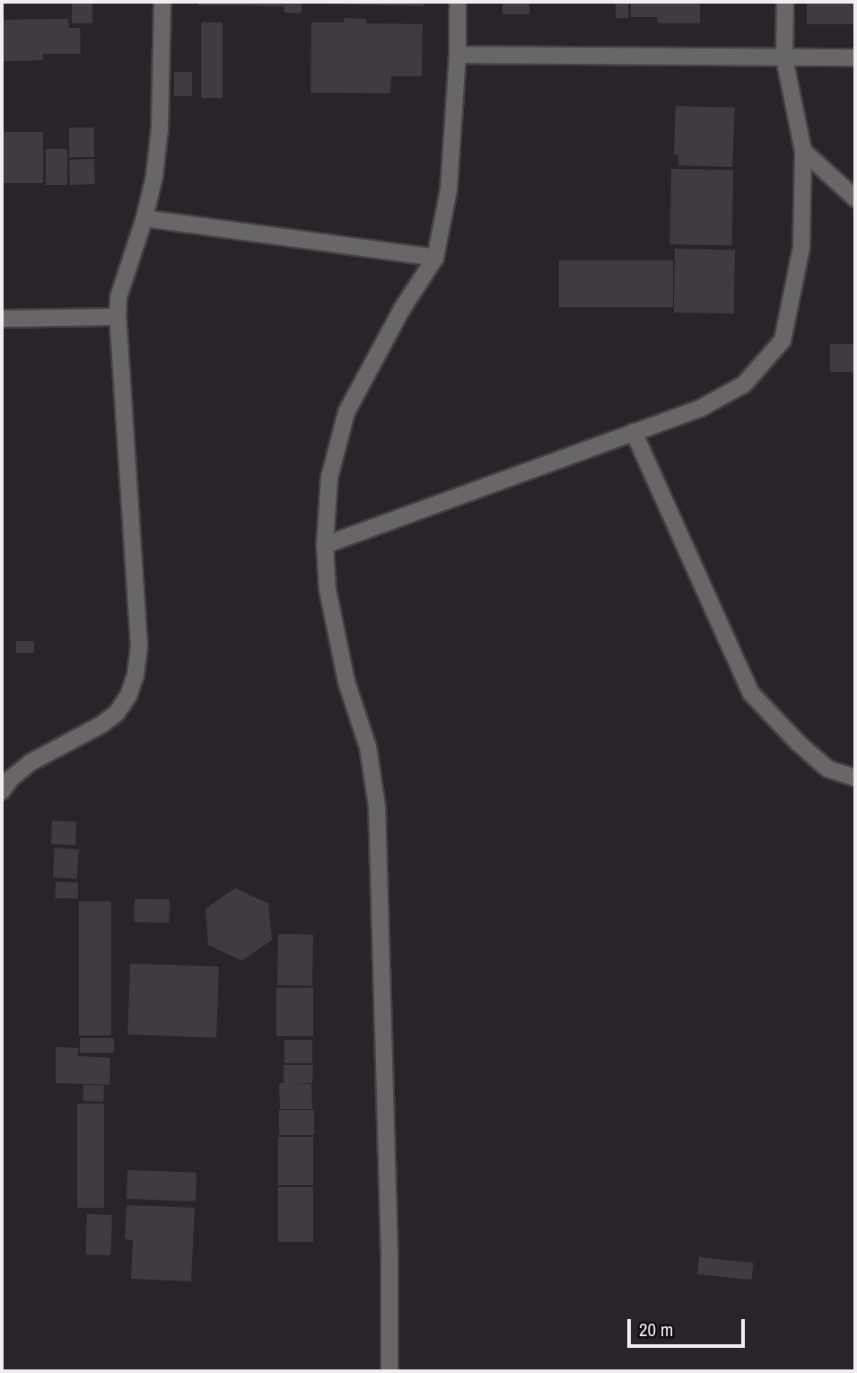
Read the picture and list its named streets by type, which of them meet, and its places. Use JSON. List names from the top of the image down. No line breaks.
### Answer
{"scale_bar":"20 m"}
